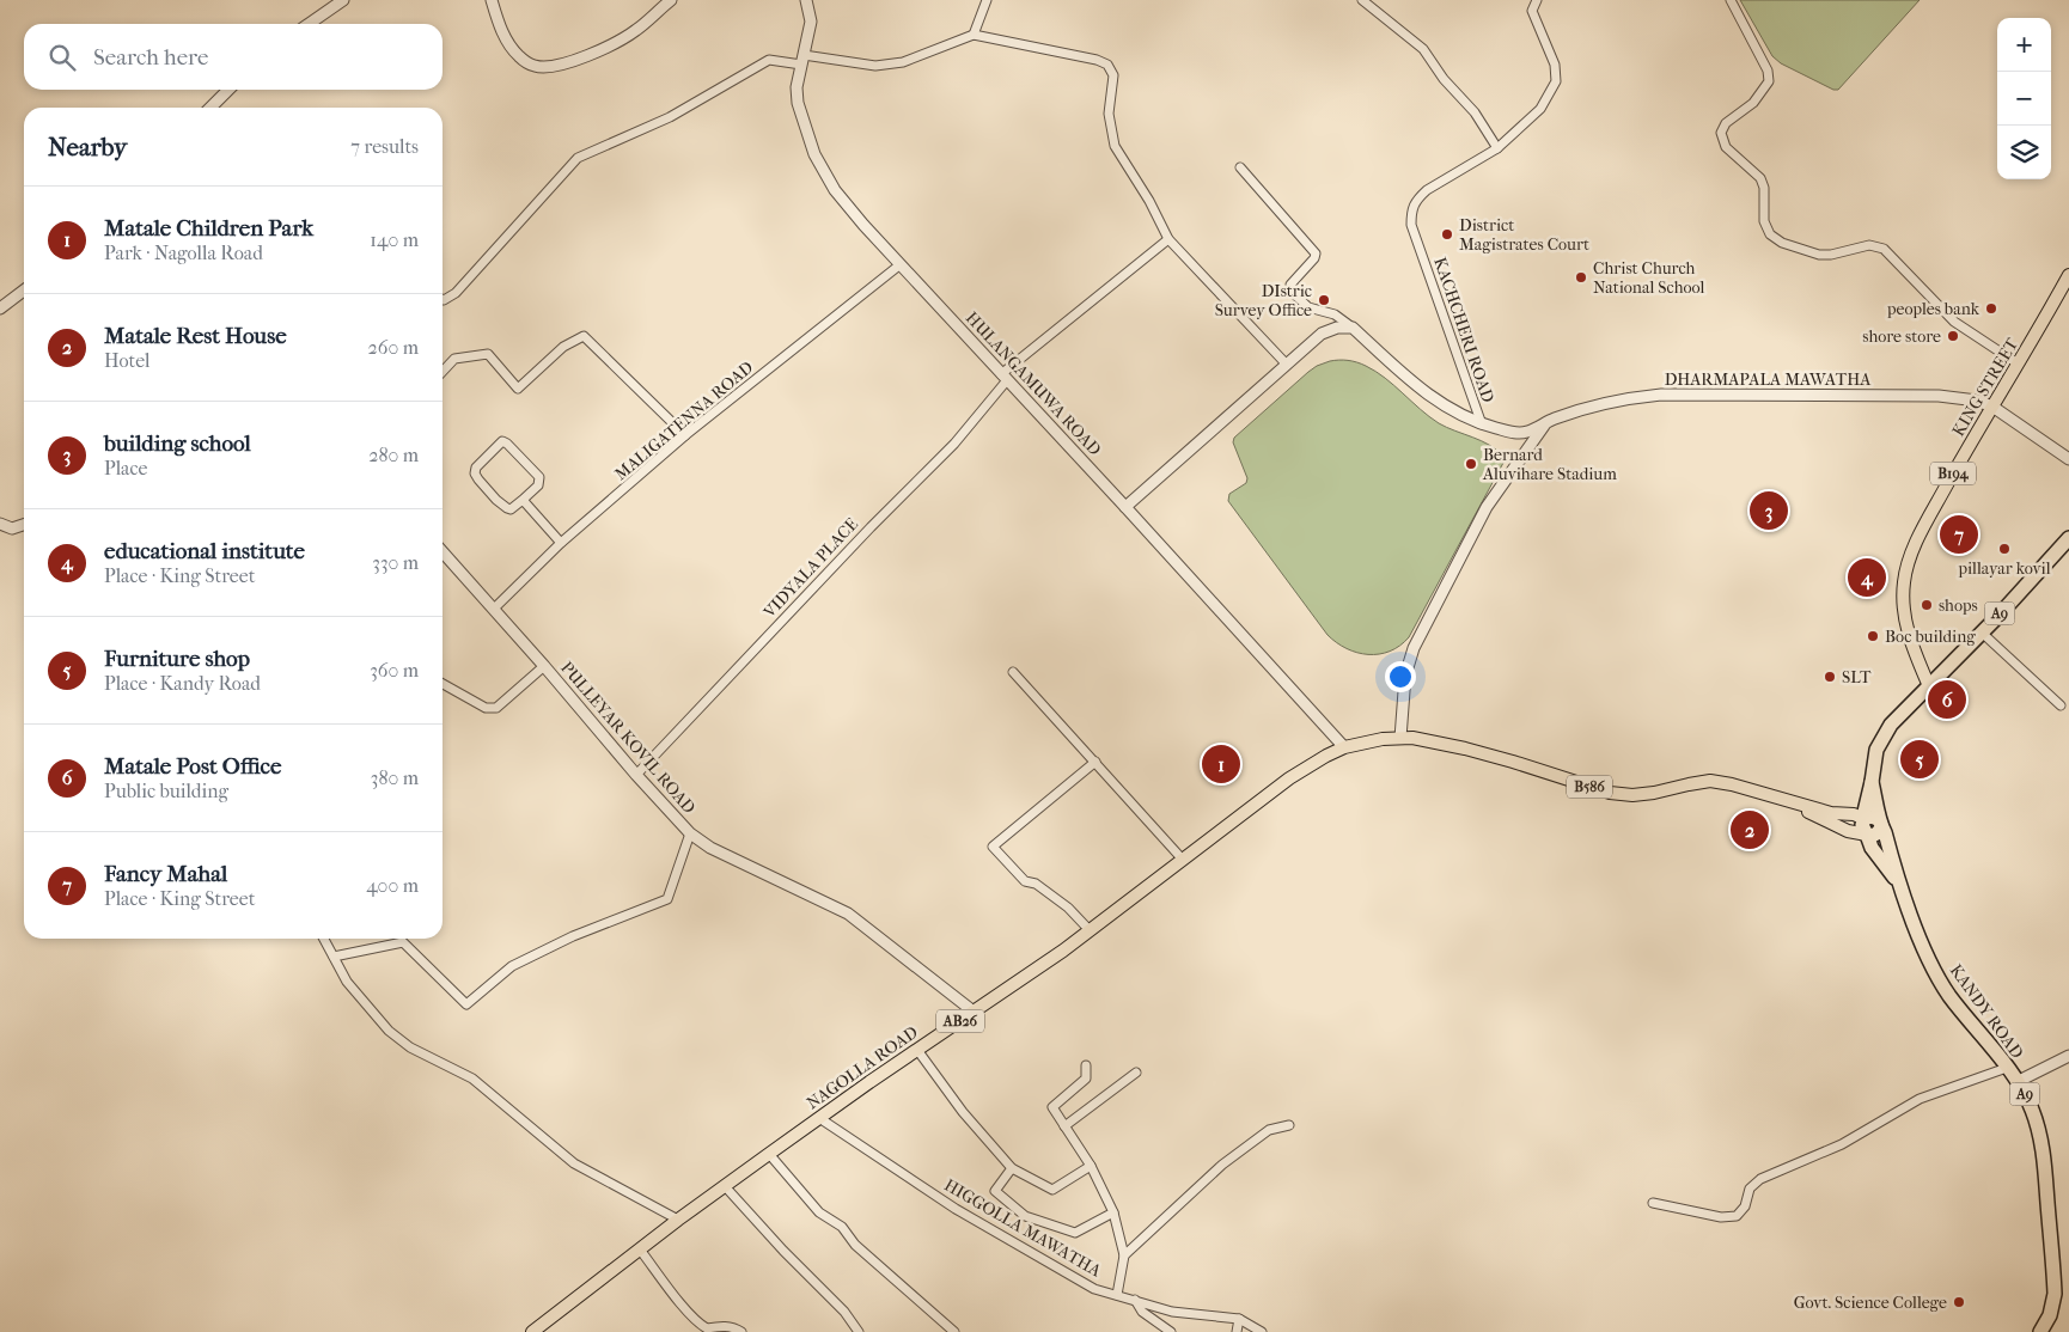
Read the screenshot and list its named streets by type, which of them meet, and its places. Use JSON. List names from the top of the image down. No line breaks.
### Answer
{"streets":{"highway":["A9","KANDY ROAD"],"main road":["KING STREET","B194","B586","AB26","NAGOLLA ROAD"],"street":["KACHCHERI ROAD","DHARMAPALA MAWATHA","HULANGAMUWA ROAD","MALIGATENNA ROAD","VIDYALA PLACE","PULLEYAR KOVIL ROAD","HIGGOLLA MAWATHA"]},"crossings":[["KACHCHERI ROAD","DHARMAPALA MAWATHA"],["DHARMAPALA MAWATHA","KING STREET"],["HULANGAMUWA ROAD","MALIGATENNA ROAD"],["HULANGAMUWA ROAD","VIDYALA PLACE"],["HULANGAMUWA ROAD","NAGOLLA ROAD"],["KING STREET","A9"],["KING STREET","KANDY ROAD"],["MALIGATENNA ROAD","PULLEYAR KOVIL ROAD"],["VIDYALA PLACE","PULLEYAR KOVIL ROAD"],["A9","KANDY ROAD"],["PULLEYAR KOVIL ROAD","NAGOLLA ROAD"],["B586","KANDY ROAD"],["B586","NAGOLLA ROAD"],["NAGOLLA ROAD","HIGGOLLA MAWATHA"]],"places":["District Magistrates Court","Christ Church National School","DIstric Survey Office","peoples bank","shore store","Bernard Aluvihare Stadium","pillayar kovil","shops","Boc building","SLT","Govt. Science College"],"page":{"map_buttons":["+","−"],"search":"Search here","heading":["Nearby","7 results"],"list":[{"mark":"1","name":"Matale Children Park","note":"Park · Nagolla Road","value":"140 m"},{"mark":"2","name":"Matale Rest House","note":"Hotel","value":"260 m"},{"mark":"3","name":"building school","note":"Place","value":"280 m"},{"mark":"4","name":"educational institute","note":"Place · King Street","value":"330 m"},{"mark":"5","name":"Furniture shop","note":"Place · Kandy Road","value":"360 m"},{"mark":"6","name":"Matale Post Office","note":"Public building","value":"380 m"},{"mark":"7","name":"Fancy Mahal","note":"Place · King Street","value":"400 m"}],"pins":["3","7","4","6","5","1","2"]}}
